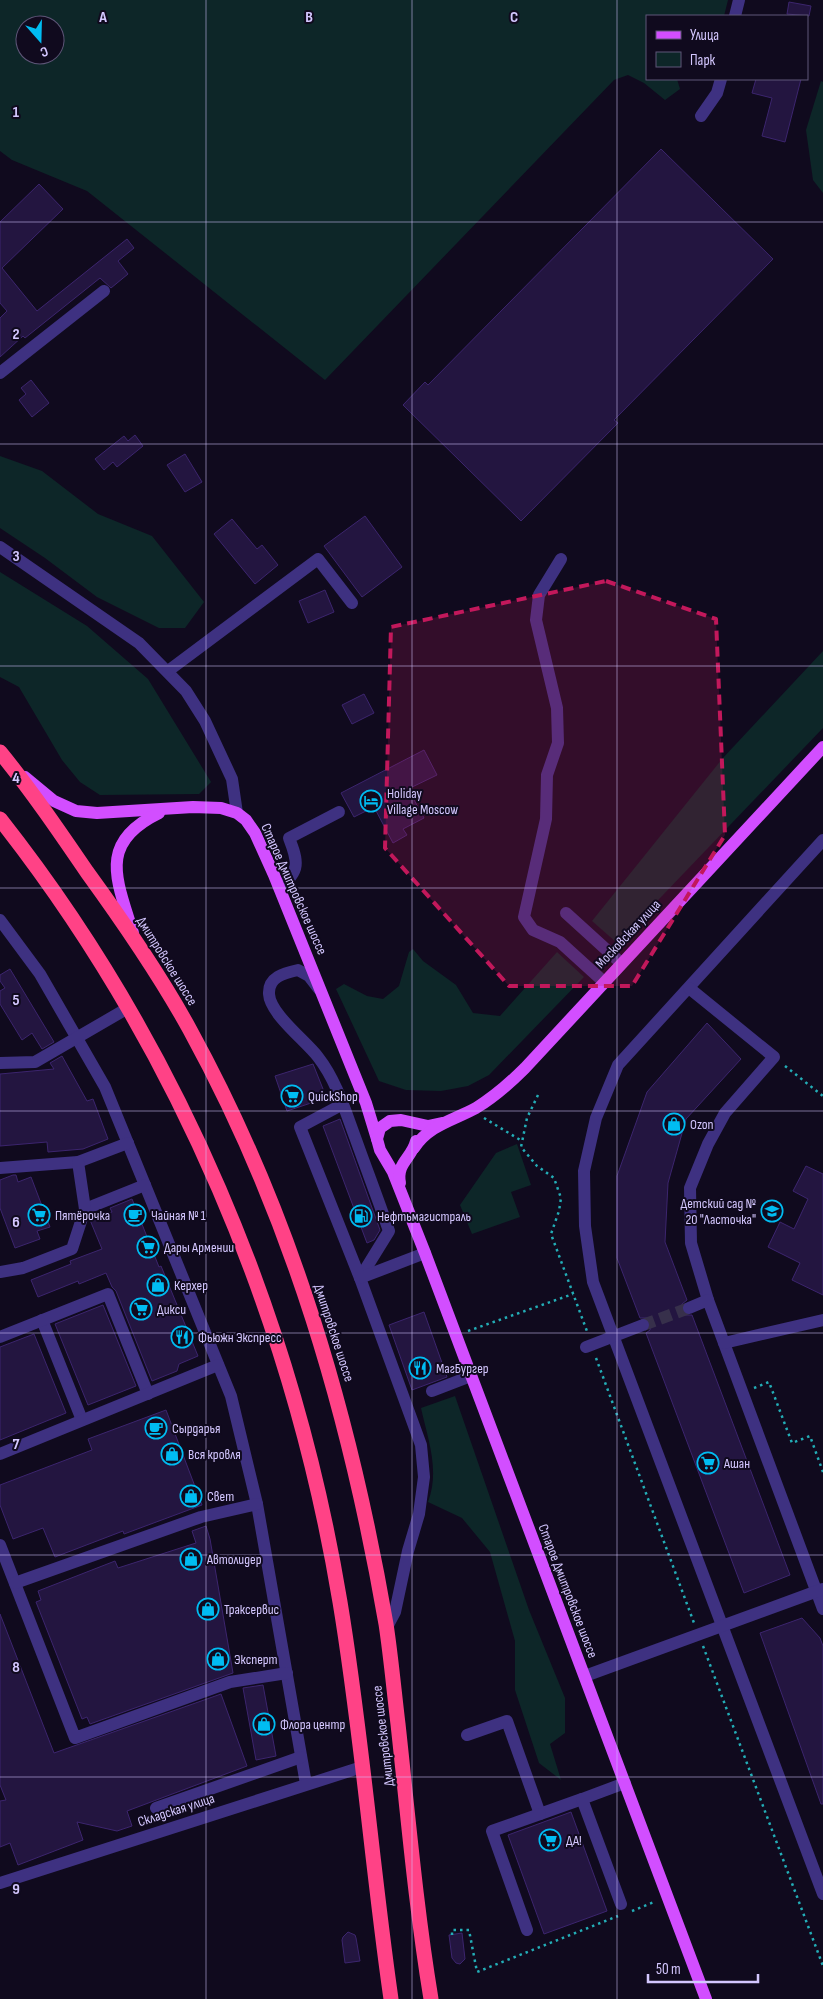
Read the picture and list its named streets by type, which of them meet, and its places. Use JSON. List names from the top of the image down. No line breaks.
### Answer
{"streets":{"highway":["Дмитровское шоссе"],"main road":["Старое Дмитровское шоссе","Московская улица"],"street":["Складская улица"]},"crossings":[["Старое Дмитровское шоссе","Московская улица"],["Дмитровское шоссе","Складская улица"]],"places":{"hotel":["Holiday Village Moscow"],"supermarket":["QuickShop","Пятёрочка","Дары Армении","Дикси","Ашан","ДА!"],"shop":["Ozon","Керхер","Вся кровля","Свет","Автолидер","Траксервис","Эксперт","Флора центр"],"school or university":["Детский сад № 20 \"Ласточка\""],"cafe":["Чайная № 1","Сырдарья"],"fuel station":["Нефтьмагистраль"],"restaurant":["Фьюжн Экспресс","МагБургер"]},"legend":["Улица","Парк"],"scale_bar":"50 m","north":"bottom","grid":{"columns":["A","B","C"],"rows":["1","2","3","4","5","6","7","8","9"]}}
